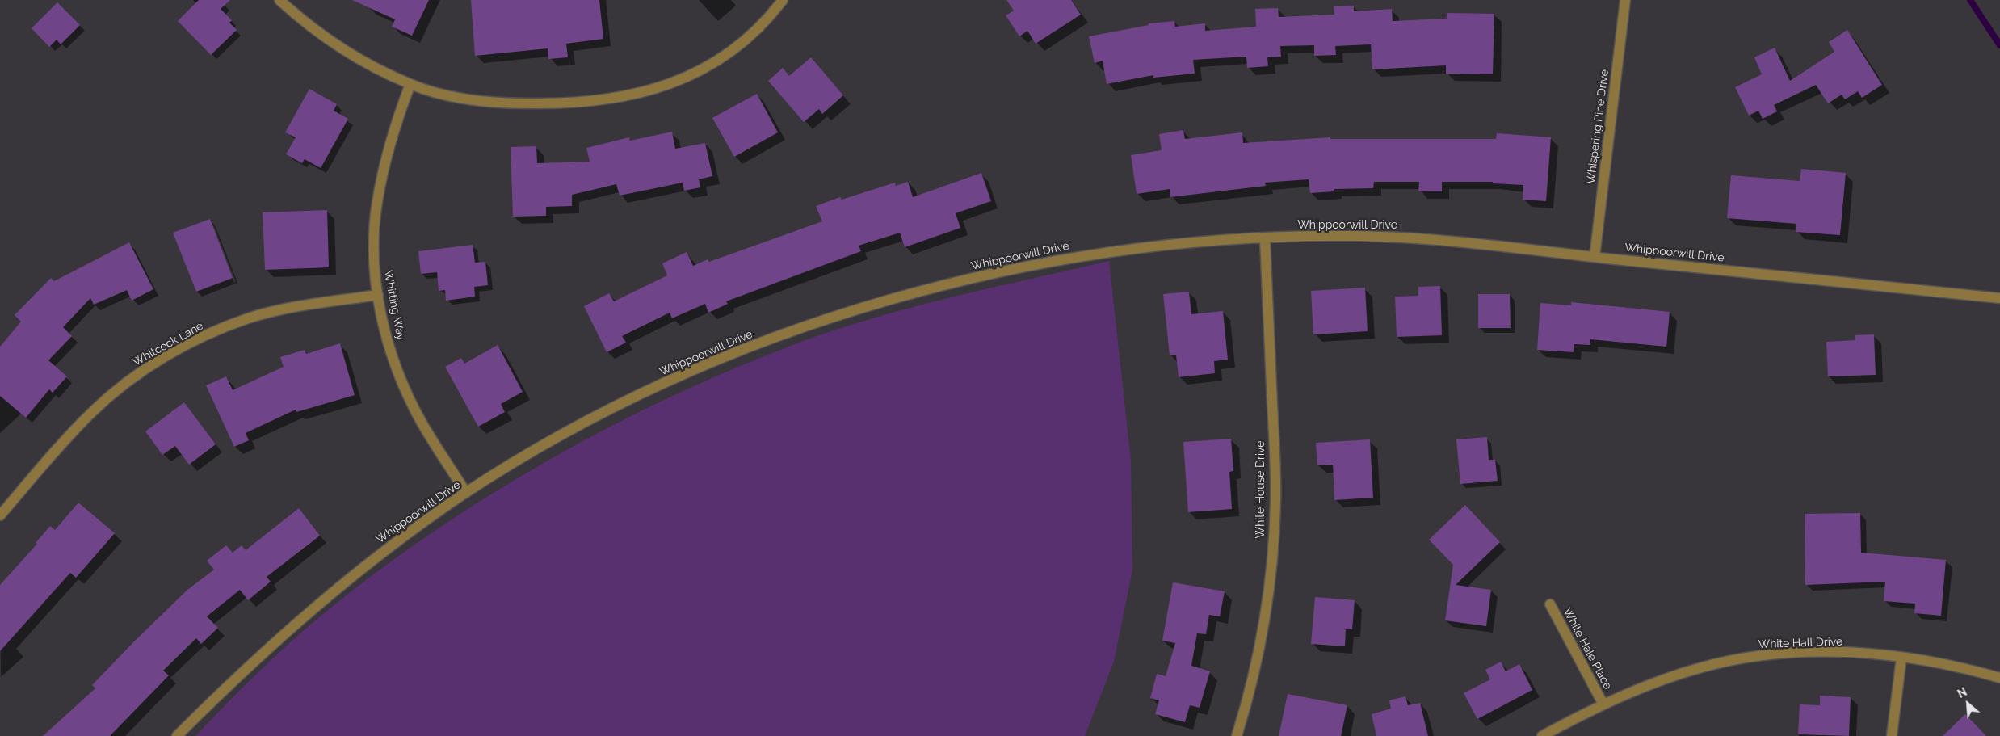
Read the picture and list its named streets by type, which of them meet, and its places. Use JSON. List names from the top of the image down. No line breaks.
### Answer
{"streets":{"street":["Whispering Pine Drive","Whippoorwill Drive","Whitting Way","Whitcock Lane","White House Drive","White Hall Drive","White Hale Place"]},"crossings":[["Whispering Pine Drive","Whippoorwill Drive"],["Whippoorwill Drive","Whitting Way"],["Whippoorwill Drive","White House Drive"],["Whitting Way","Whitcock Lane"],["White Hall Drive","White Hale Place"]],"north":"top left"}
